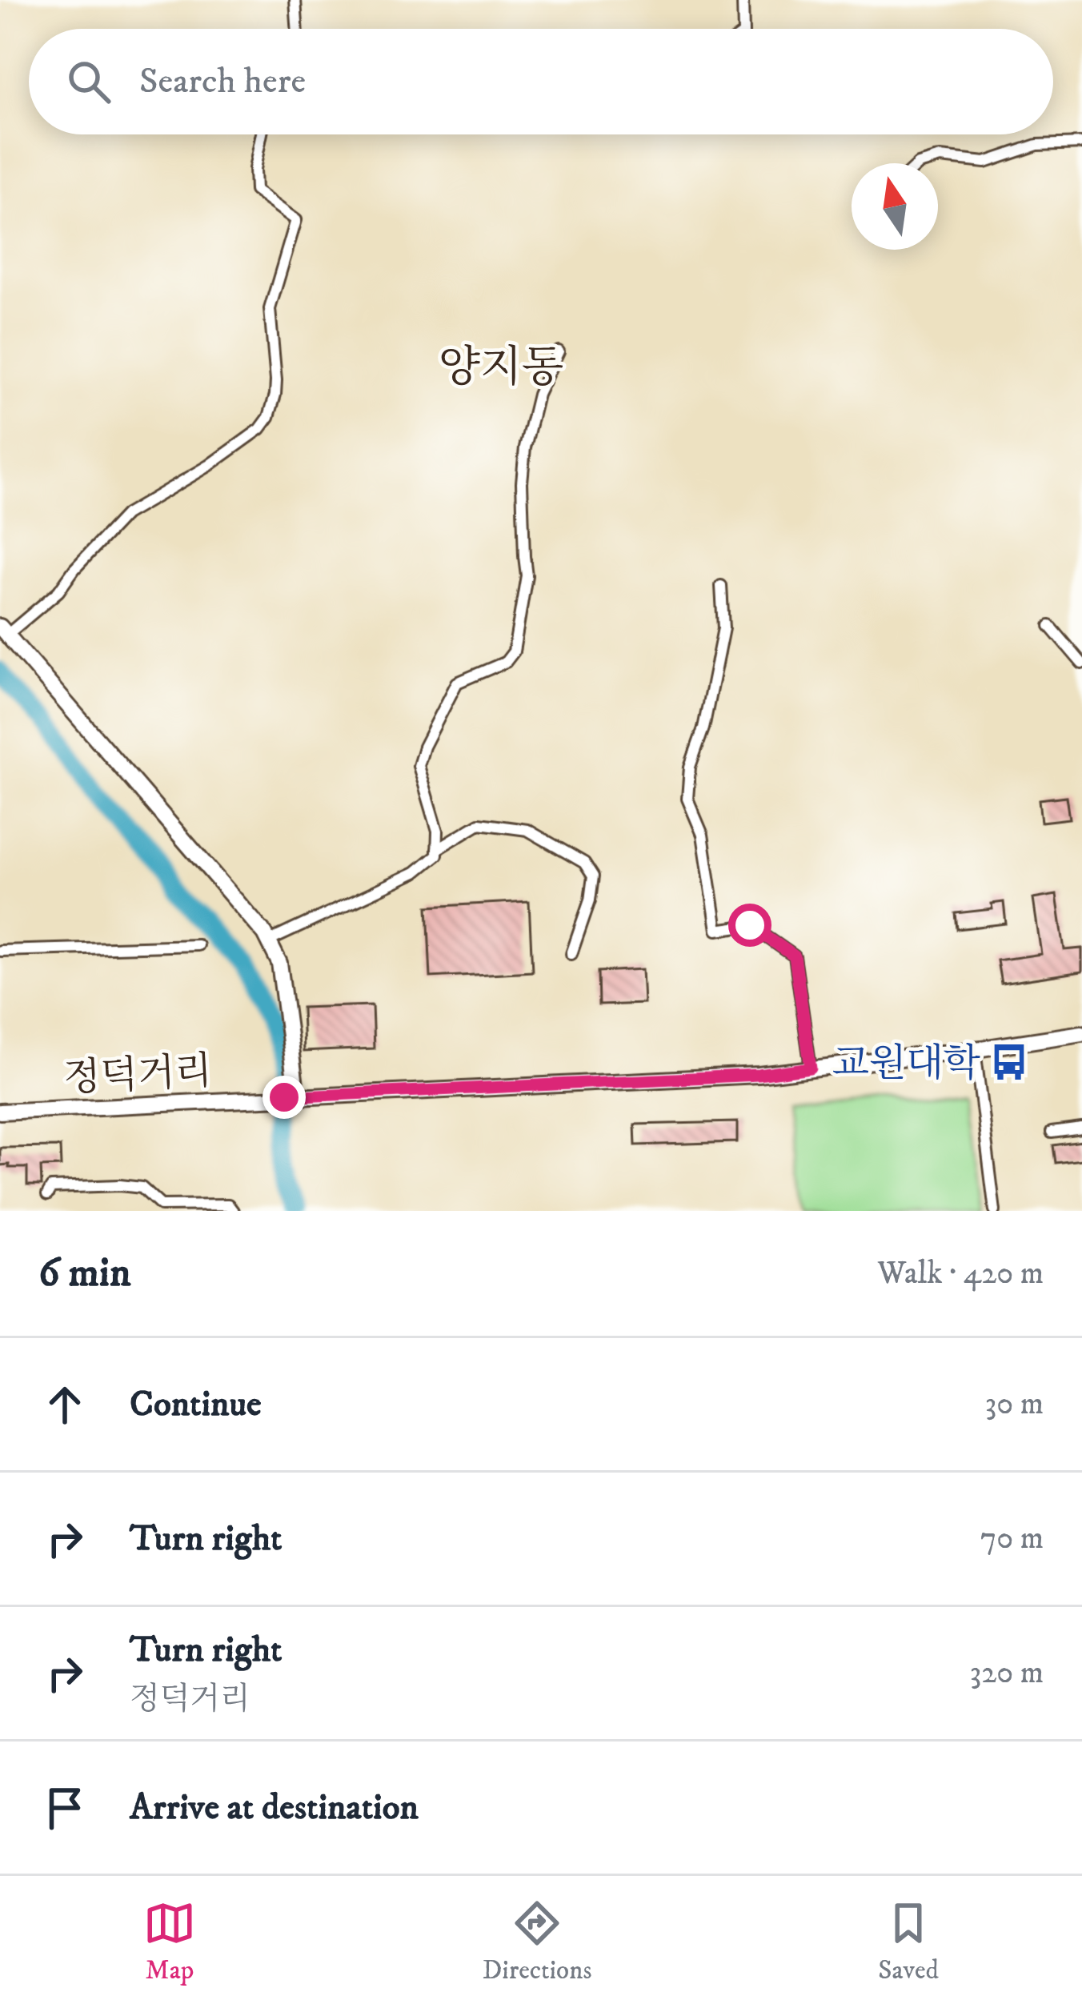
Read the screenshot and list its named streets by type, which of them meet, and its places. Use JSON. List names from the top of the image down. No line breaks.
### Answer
{"streets":{"street":["정덕거리"]},"districts":["양지동"],"places":{"bus stop":["교원대학"]},"north":"top","page":{"search":"Search here","heading":["6 min","Walk · 420 m"],"list":[["Continue","30 m"],["Turn right","70 m"],["Turn right","정덕거리","320 m"],"Arrive at destination"],"nav":["Map","Directions","Saved"]}}
